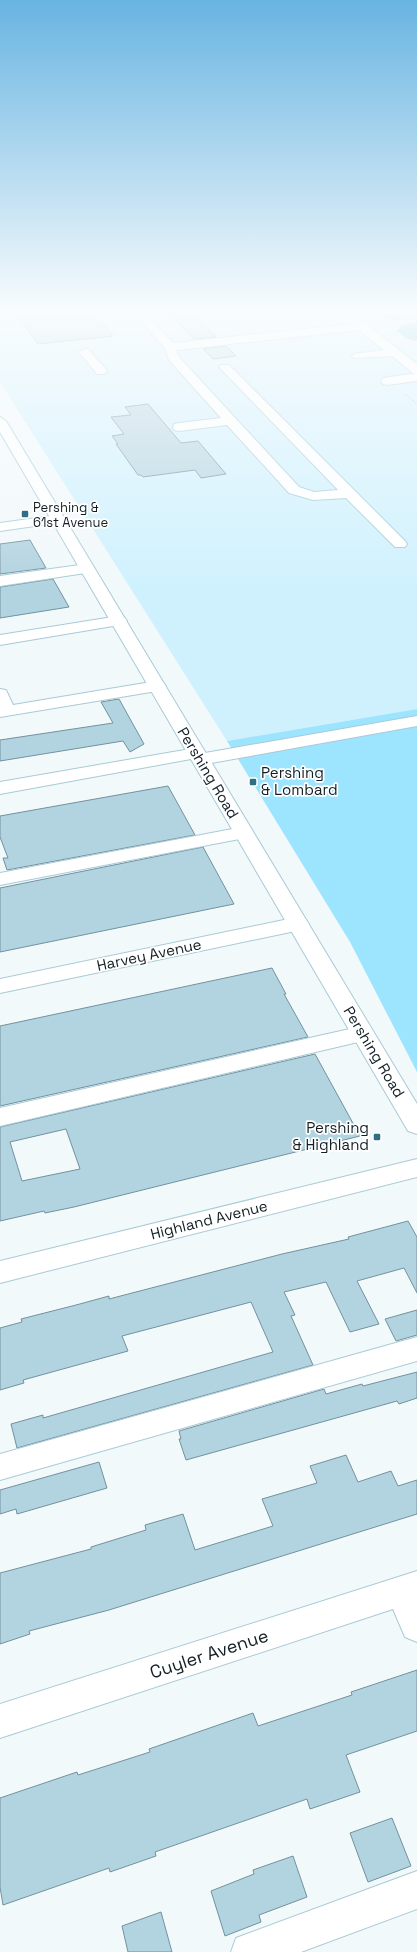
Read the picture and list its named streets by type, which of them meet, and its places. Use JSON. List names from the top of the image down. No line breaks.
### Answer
{"streets":{"main road":["Pershing Road","Harvey Avenue","Highland Avenue","Cuyler Avenue"]},"crossings":[["Pershing Road","Harvey Avenue"]],"places":{"transit":["Pershing & 61st Avenue","Pershing & Lombard","Pershing & Highland"]}}
